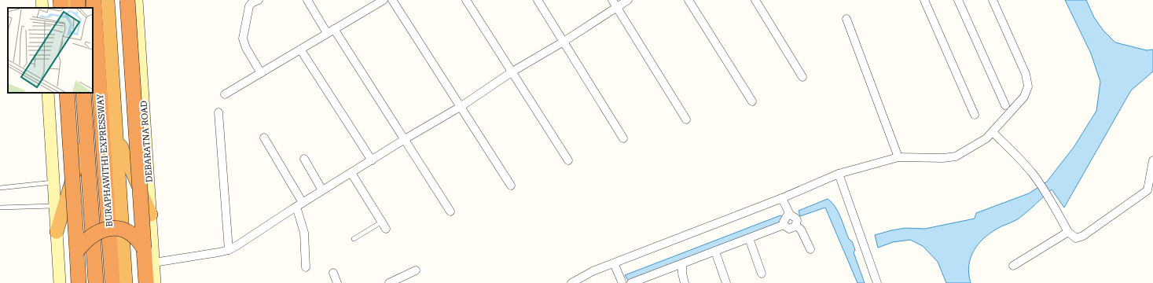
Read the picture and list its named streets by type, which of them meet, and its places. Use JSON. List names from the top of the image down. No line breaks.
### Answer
{"streets":{"highway":["BURAPHAWITHI EXPRESSWAY"],"main road":["DEBARATNA ROAD"]}}
